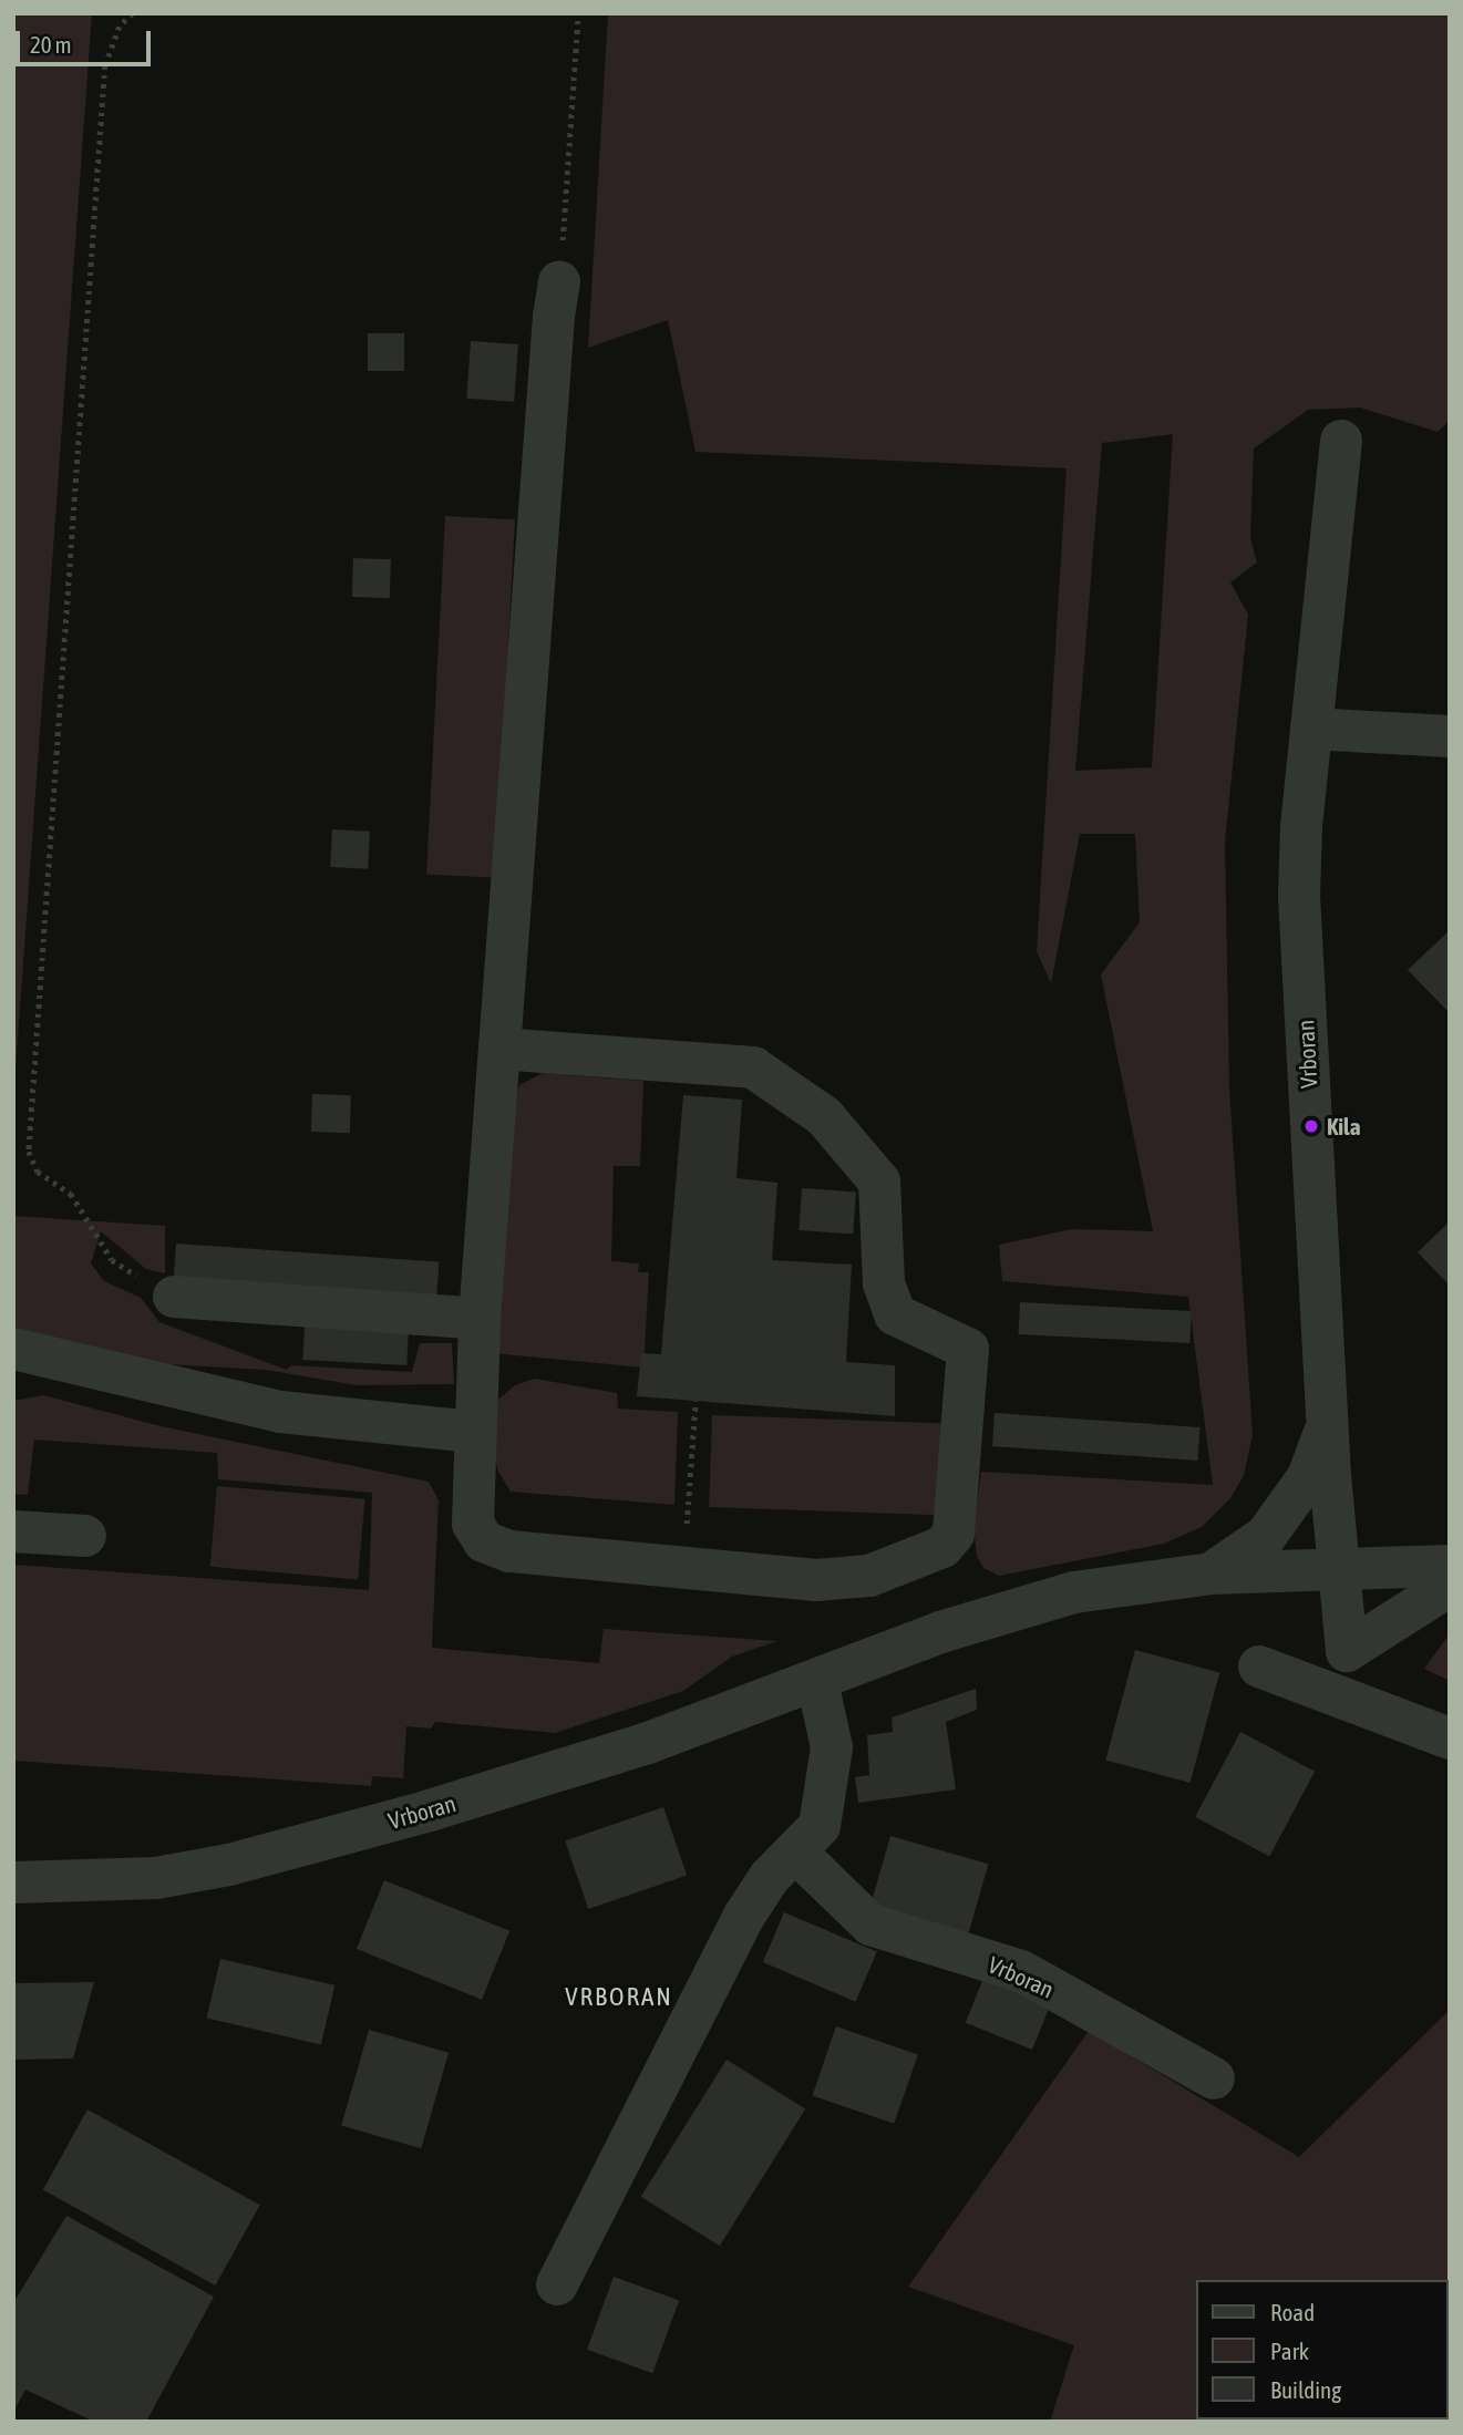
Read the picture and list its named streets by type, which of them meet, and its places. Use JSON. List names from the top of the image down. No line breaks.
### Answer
{"streets":{"street":["Vrboran"]},"districts":["VRBORAN"],"places":["Kila"],"legend":["Road","Park","Building"],"scale_bar":"20 m"}
